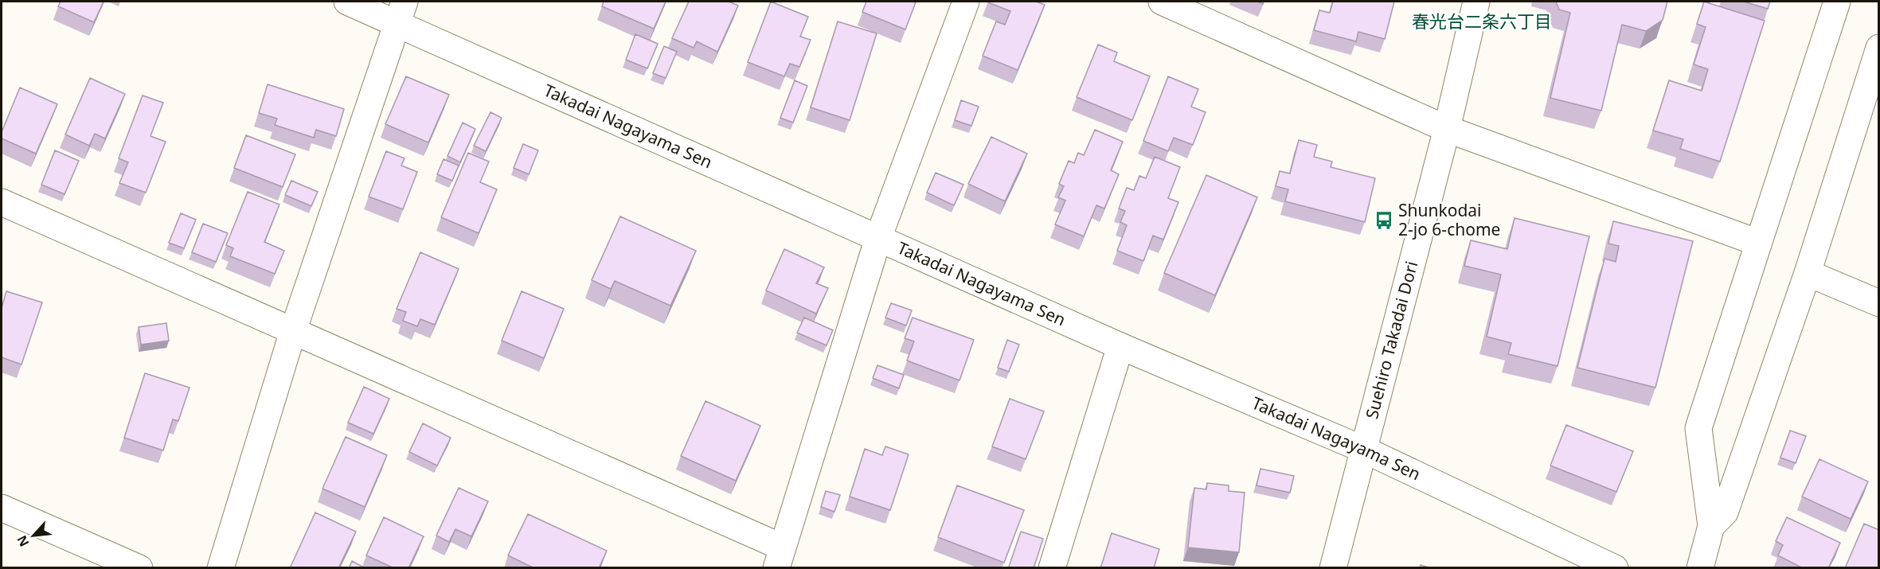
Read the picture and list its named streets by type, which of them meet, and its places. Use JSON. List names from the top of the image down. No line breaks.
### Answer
{"streets":{"street":["Takadai Nagayama Sen","Suehiro Takadai Dori"]},"crossings":[["Takadai Nagayama Sen","Suehiro Takadai Dori"]],"districts":["春光台二条六丁目"],"places":{"bus stop":["Shunkodai 2-jo 6-chome"]},"north":"bottom left"}
